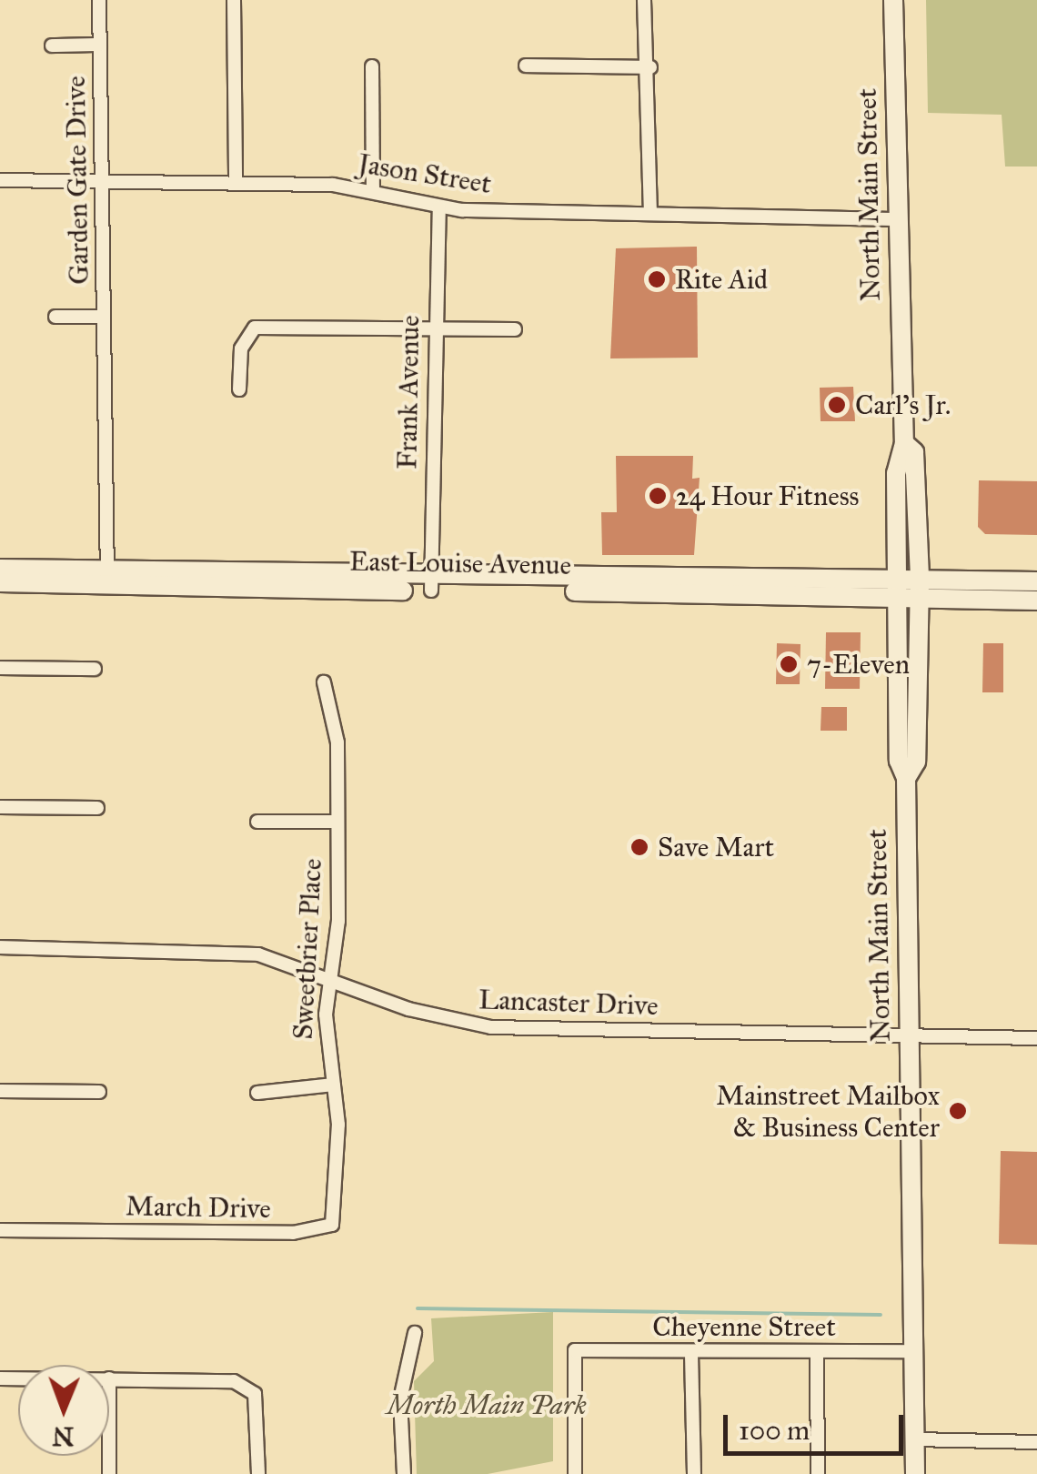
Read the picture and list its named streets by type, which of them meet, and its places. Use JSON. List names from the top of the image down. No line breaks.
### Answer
{"streets":{"main road":["North Main Street","East Louise Avenue"],"street":["Jason Street","Garden Gate Drive","Frank Avenue","Sweetbrier Place","Lancaster Drive","March Drive","Cheyenne Street"]},"crossings":[["Jason Street","Garden Gate Drive"],["Jason Street","North Main Street"],["Jason Street","Frank Avenue"],["Garden Gate Drive","East Louise Avenue"],["North Main Street","East Louise Avenue"],["North Main Street","Lancaster Drive"],["North Main Street","Cheyenne Street"],["Frank Avenue","East Louise Avenue"],["Sweetbrier Place","Lancaster Drive"],["Sweetbrier Place","March Drive"]],"parks":["Morth Main Park"],"places":["Rite Aid","Carl's Jr.","24 Hour Fitness","7-Eleven","Save Mart","Mainstreet Mailbox & Business Center"],"scale_bar":"100 m","north":"bottom"}
